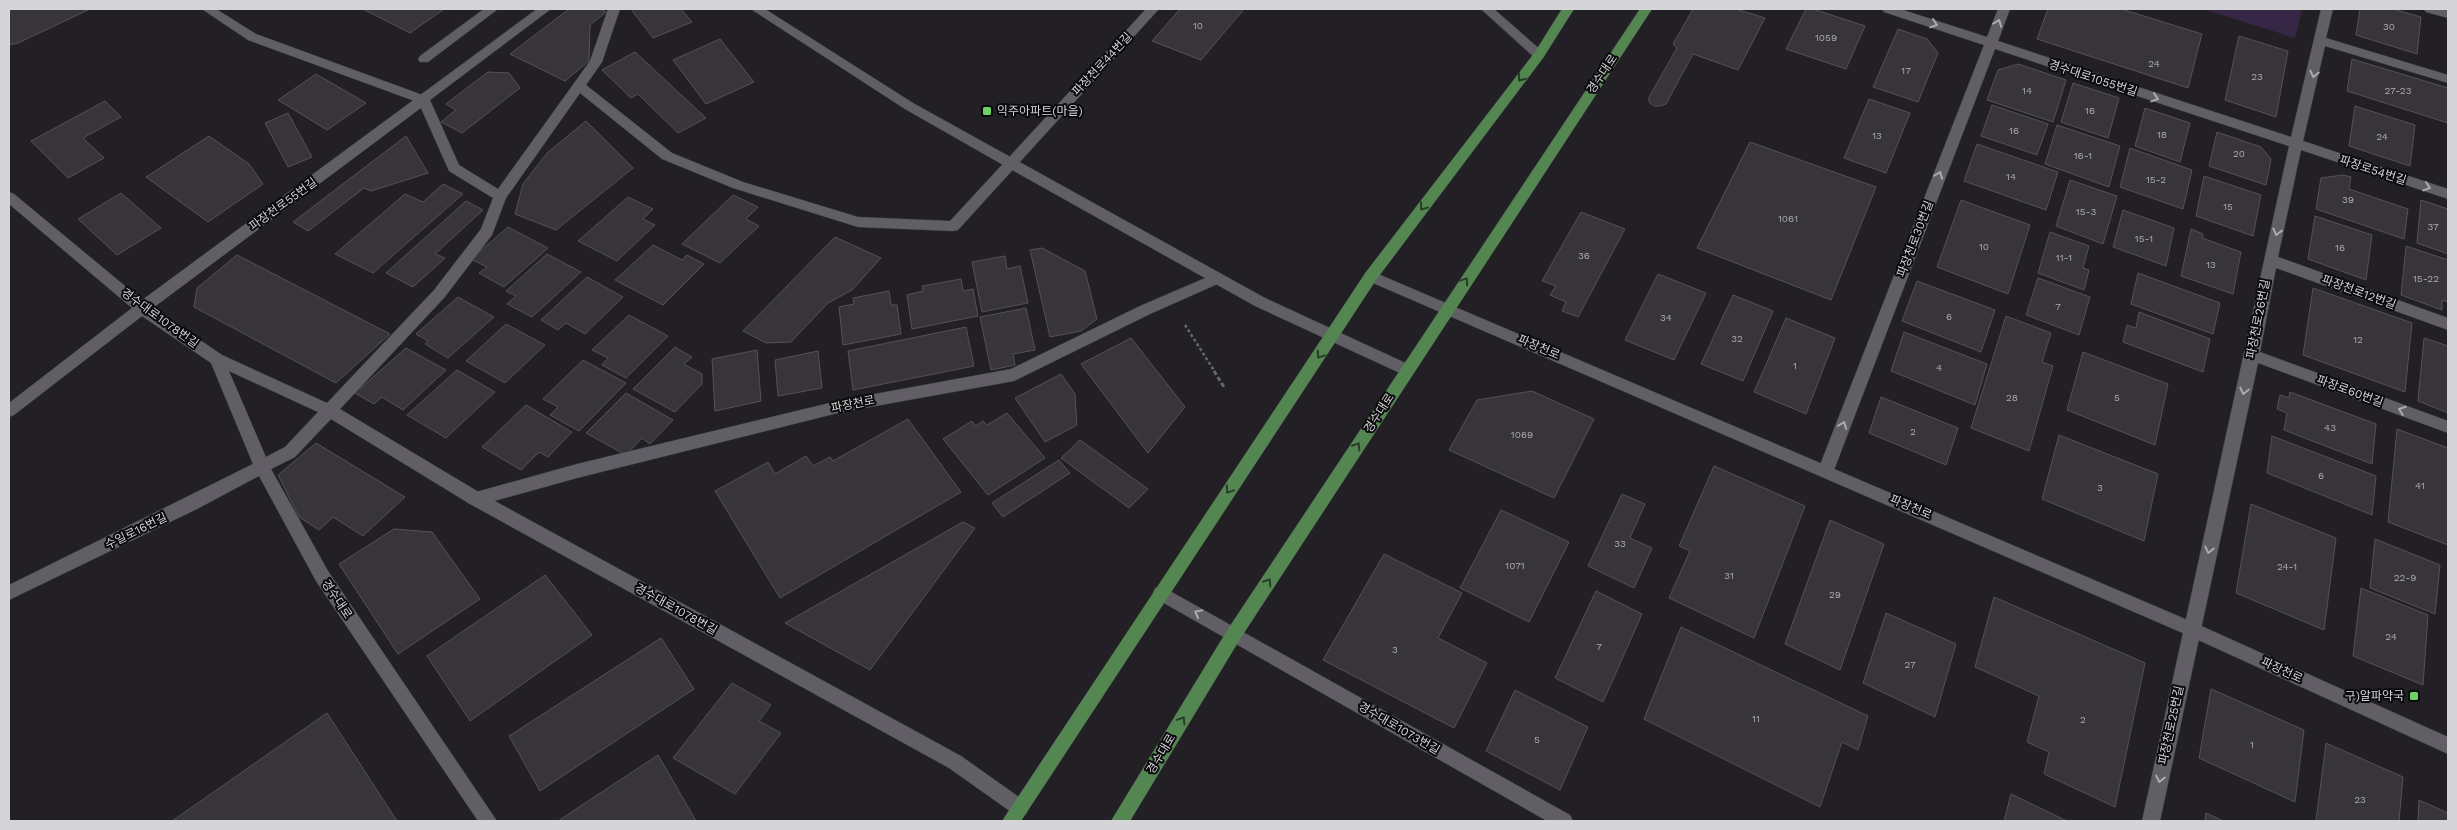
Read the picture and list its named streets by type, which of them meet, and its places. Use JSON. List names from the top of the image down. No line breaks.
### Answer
{"streets":{"main road":["경수대로"],"street":["파장천로44번길","경수대로1055번길","파장로54번길","파장천로55번길","파장천로30번길","파장천로12번길","경수대로1078번길","파장천로26번길","파장천로","파장로60번길","수일로16번길","파장천로25번길","경수대로1073번길"]},"crossings":[["경수대로","경수대로1078번길"],["경수대로","파장천로"],["경수대로","수일로16번길"],["경수대로","경수대로1073번길"],["경수대로1055번길","파장로54번길"],["경수대로1055번길","파장천로30번길"],["경수대로1055번길","파장천로26번길"],["파장로54번길","파장천로26번길"],["파장천로55번길","경수대로1078번길"],["파장천로30번길","파장천로"],["파장천로12번길","파장천로26번길"],["경수대로1078번길","파장천로"],["경수대로1078번길","수일로16번길"],["파장천로26번길","파장천로"],["파장천로26번길","파장로60번길"],["파장천로26번길","파장천로25번길"],["파장천로","파장천로25번길"]],"one_way":["경수대로1055번길","파장천로30번길","파장천로26번길","파장로60번길","파장천로25번길"],"places":{"transit":["익주아파트(마을)","구)알파약국"]},"house_numbers":["10","30","1059","24","17","23","14","27-23","16","16","18","13","24","20","16-1","14","15-2","39","15","15-3","1061","37","15-1","10","16","36","11-1","13","15-22","7","6","34","32","12","1","4","28","5","43","2","1069","6","41","3","33","1071","24-1","31","22-9","29","24","7","3","27","11","2","5","1","23"]}
